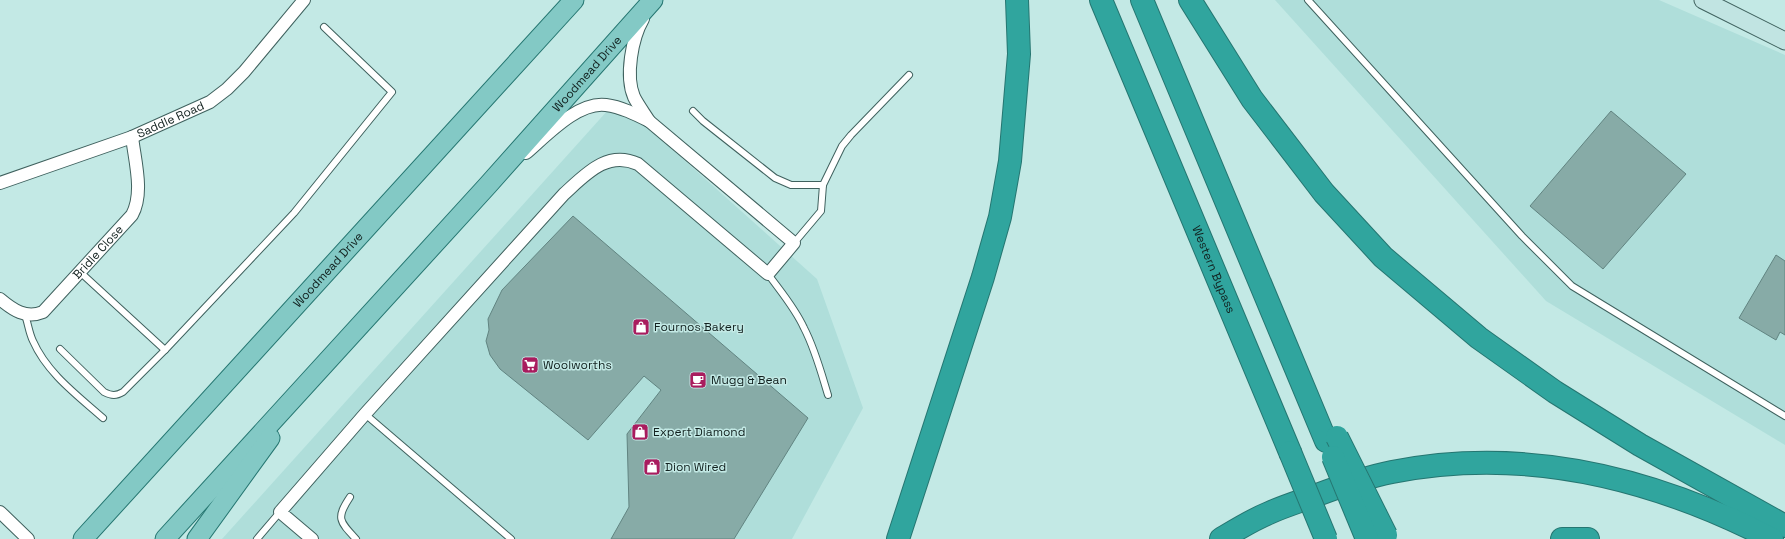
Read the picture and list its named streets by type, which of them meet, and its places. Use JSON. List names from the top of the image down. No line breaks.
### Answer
{"streets":{"highway":["Western Bypass"],"main road":["Woodmead Drive"],"street":["Saddle Road","Bridle Close"]},"crossings":[["Saddle Road","Bridle Close"]],"places":{"shop":["Fournos Bakery","Expert Diamond","Dion Wired"],"supermarket":["Woolworths"],"cafe":["Mugg & Bean"]}}
